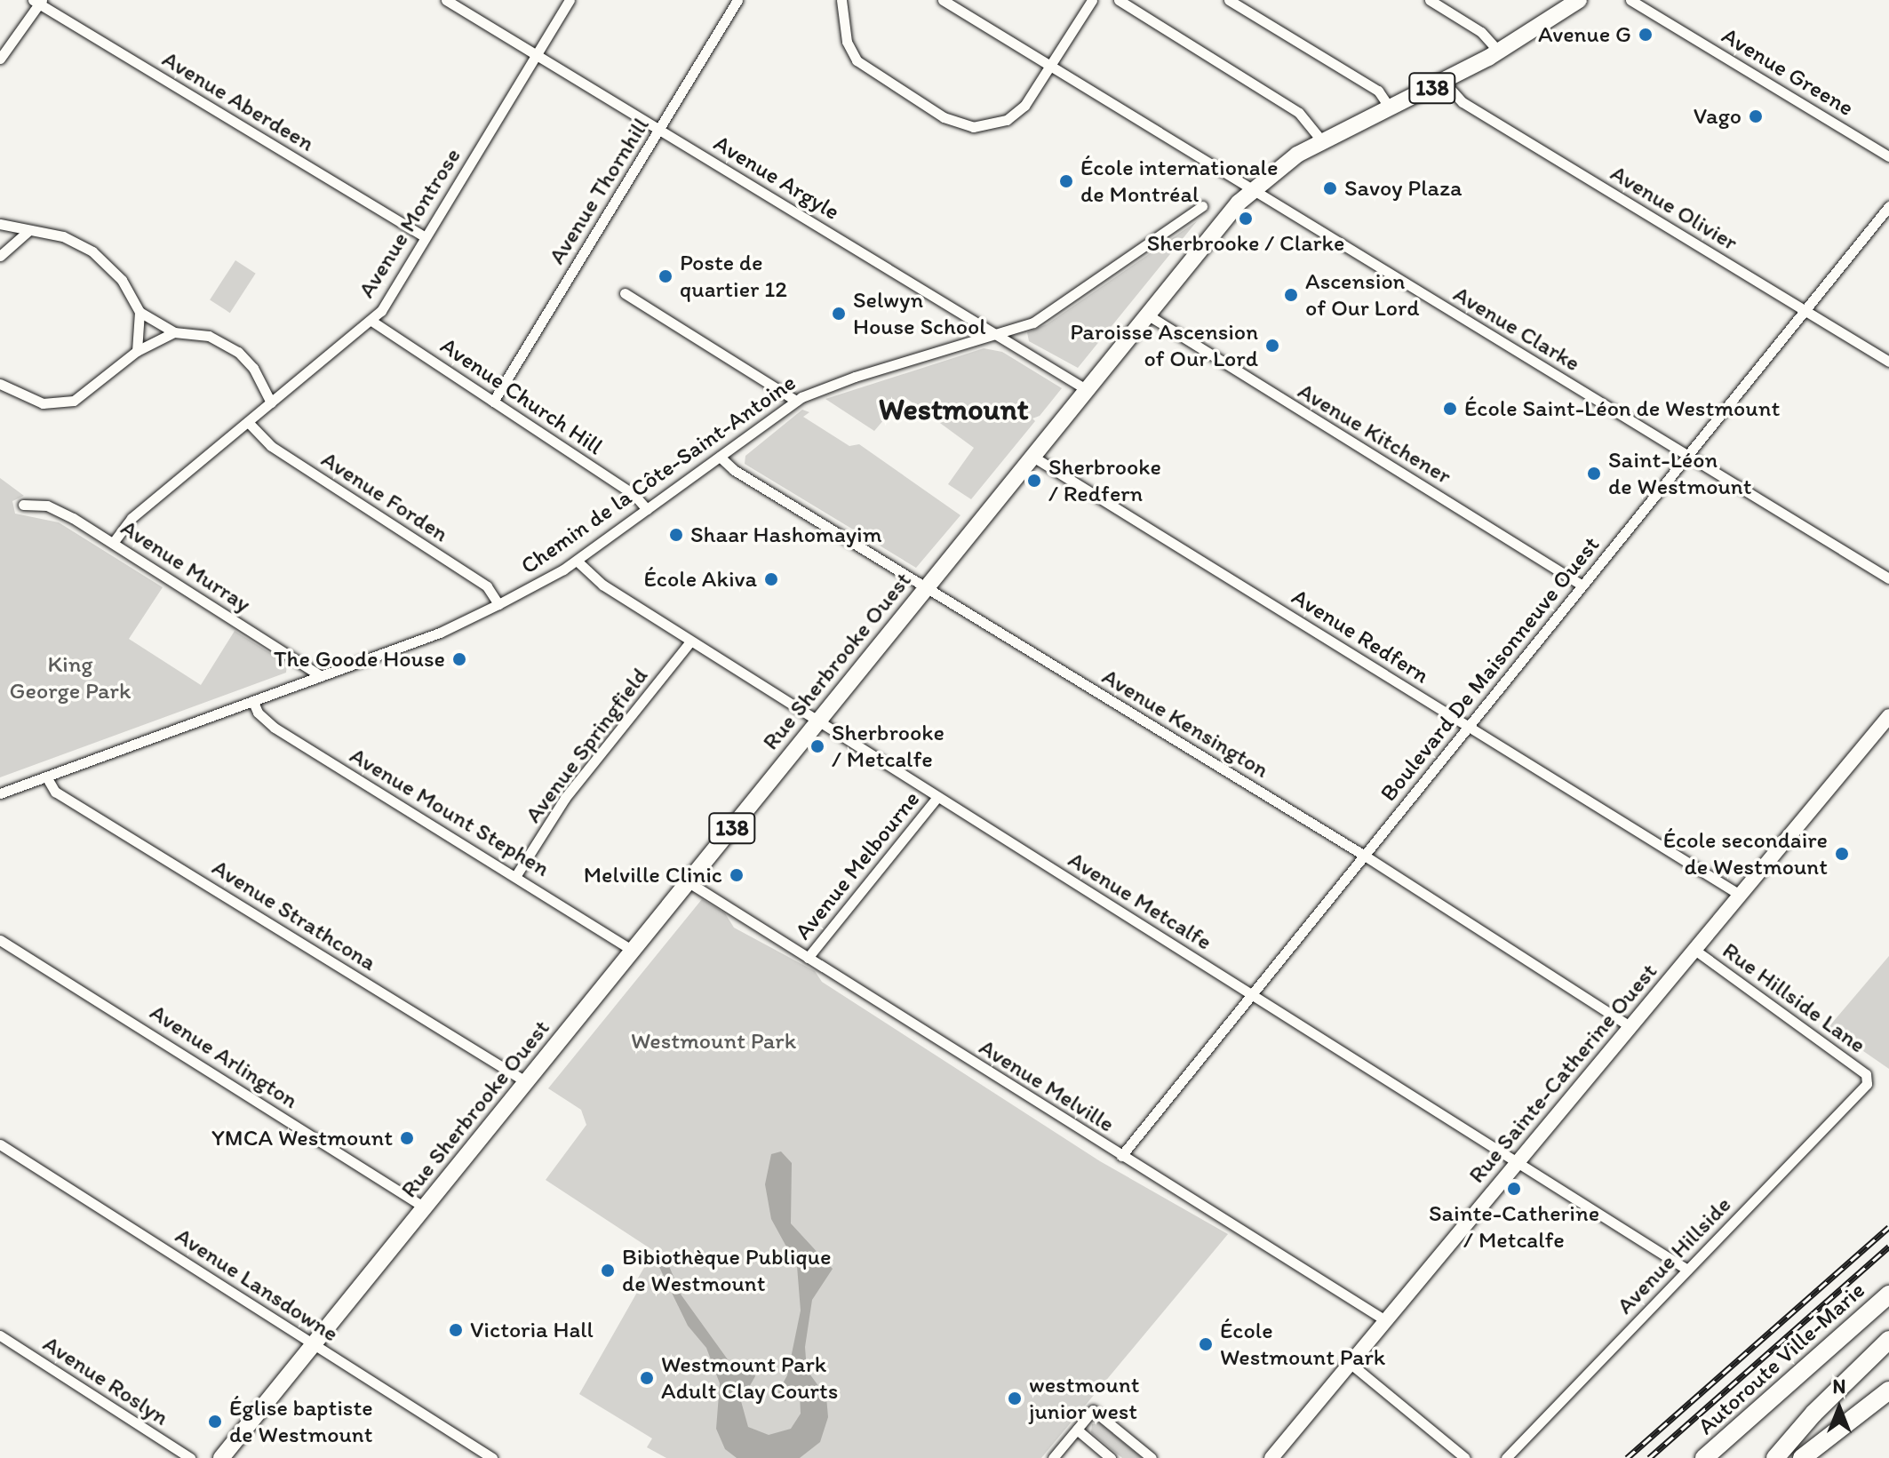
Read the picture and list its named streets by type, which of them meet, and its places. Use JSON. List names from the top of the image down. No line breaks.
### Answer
{"streets":{"highway":["Autoroute Ville-Marie"],"main road":["138","Rue Sherbrooke Ouest","Rue Sainte-Catherine Ouest"],"street":["Avenue Greene","Avenue Aberdeen","Avenue Argyle","Avenue Thornhill","Avenue Olivier","Avenue Montrose","Avenue Clarke","Avenue Church Hill","Avenue Kitchener","Chemin de la Côte-Saint-Antoine","Avenue Forden","Avenue Murray","Avenue Redfern","Boulevard De Maisonneuve Ouest","Avenue Kensington","Avenue Springfield","Avenue Mount Stephen","Avenue Melbourne","Avenue Metcalfe","Avenue Strathcona","Rue Hillside Lane","Avenue Arlington","Avenue Melville","Avenue Hillside","Avenue Lansdowne","Avenue Roslyn"]},"crossings":[["Avenue Aberdeen","Avenue Montrose"],["Avenue Argyle","Avenue Thornhill"],["Avenue Argyle","Avenue Montrose"],["Avenue Argyle","Chemin de la Côte-Saint-Antoine"],["Avenue Argyle","Rue Sherbrooke Ouest"],["Avenue Thornhill","Avenue Church Hill"],["Avenue Olivier","Rue Sherbrooke Ouest"],["Avenue Olivier","Boulevard De Maisonneuve Ouest"],["Avenue Montrose","Avenue Church Hill"],["Avenue Montrose","Avenue Forden"],["Avenue Montrose","Avenue Murray"],["Avenue Clarke","Rue Sherbrooke Ouest"],["Avenue Clarke","Boulevard De Maisonneuve Ouest"],["Avenue Church Hill","Chemin de la Côte-Saint-Antoine"],["Avenue Kitchener","Rue Sherbrooke Ouest"],["Avenue Kitchener","Boulevard De Maisonneuve Ouest"],["Chemin de la Côte-Saint-Antoine","Avenue Forden"],["Chemin de la Côte-Saint-Antoine","Avenue Murray"],["Chemin de la Côte-Saint-Antoine","Avenue Kensington"],["Chemin de la Côte-Saint-Antoine","Avenue Mount Stephen"],["Chemin de la Côte-Saint-Antoine","Avenue Metcalfe"],["Chemin de la Côte-Saint-Antoine","Avenue Strathcona"],["Avenue Redfern","Rue Sherbrooke Ouest"],["Avenue Redfern","Boulevard De Maisonneuve Ouest"],["Avenue Redfern","Rue Sainte-Catherine Ouest"],["Rue Sherbrooke Ouest","Avenue Kensington"],["Rue Sherbrooke Ouest","Avenue Mount Stephen"],["Rue Sherbrooke Ouest","Avenue Metcalfe"],["Rue Sherbrooke Ouest","Avenue Strathcona"],["Rue Sherbrooke Ouest","Avenue Arlington"],["Rue Sherbrooke Ouest","Avenue Melville"],["Rue Sherbrooke Ouest","Avenue Lansdowne"],["Boulevard De Maisonneuve Ouest","Avenue Kensington"],["Boulevard De Maisonneuve Ouest","Avenue Metcalfe"],["Boulevard De Maisonneuve Ouest","Avenue Melville"],["Avenue Kensington","Rue Sainte-Catherine Ouest"],["Avenue Springfield","Avenue Mount Stephen"],["Avenue Springfield","Avenue Metcalfe"],["Avenue Melbourne","Avenue Metcalfe"],["Avenue Melbourne","Avenue Melville"],["Avenue Metcalfe","Rue Sainte-Catherine Ouest"],["Avenue Metcalfe","Avenue Hillside"],["Rue Hillside Lane","Rue Sainte-Catherine Ouest"],["Rue Hillside Lane","Avenue Hillside"],["Rue Sainte-Catherine Ouest","Avenue Melville"]],"districts":["Westmount"],"parks":["King George Park","Westmount Park"],"places":["Avenue G","Vago","École internationale de Montréal","Savoy Plaza","Sherbrooke / Clarke","Poste de quartier 12","Ascension of Our Lord","Selwyn House School","Paroisse Ascension of Our Lord","École Saint-Léon de Westmount","Saint-Léon de Westmount","Sherbrooke / Redfern","Shaar Hashomayim","École Akiva","The Goode House","Sherbrooke / Metcalfe","École secondaire de Westmount","Melville Clinic","YMCA Westmount","Sainte-Catherine / Metcalfe","Bibiothèque Publique de Westmount","Victoria Hall","École Westmount Park","Westmount Park Adult Clay Courts","westmount junior west","Église baptiste de Westmount"],"north":"top"}
